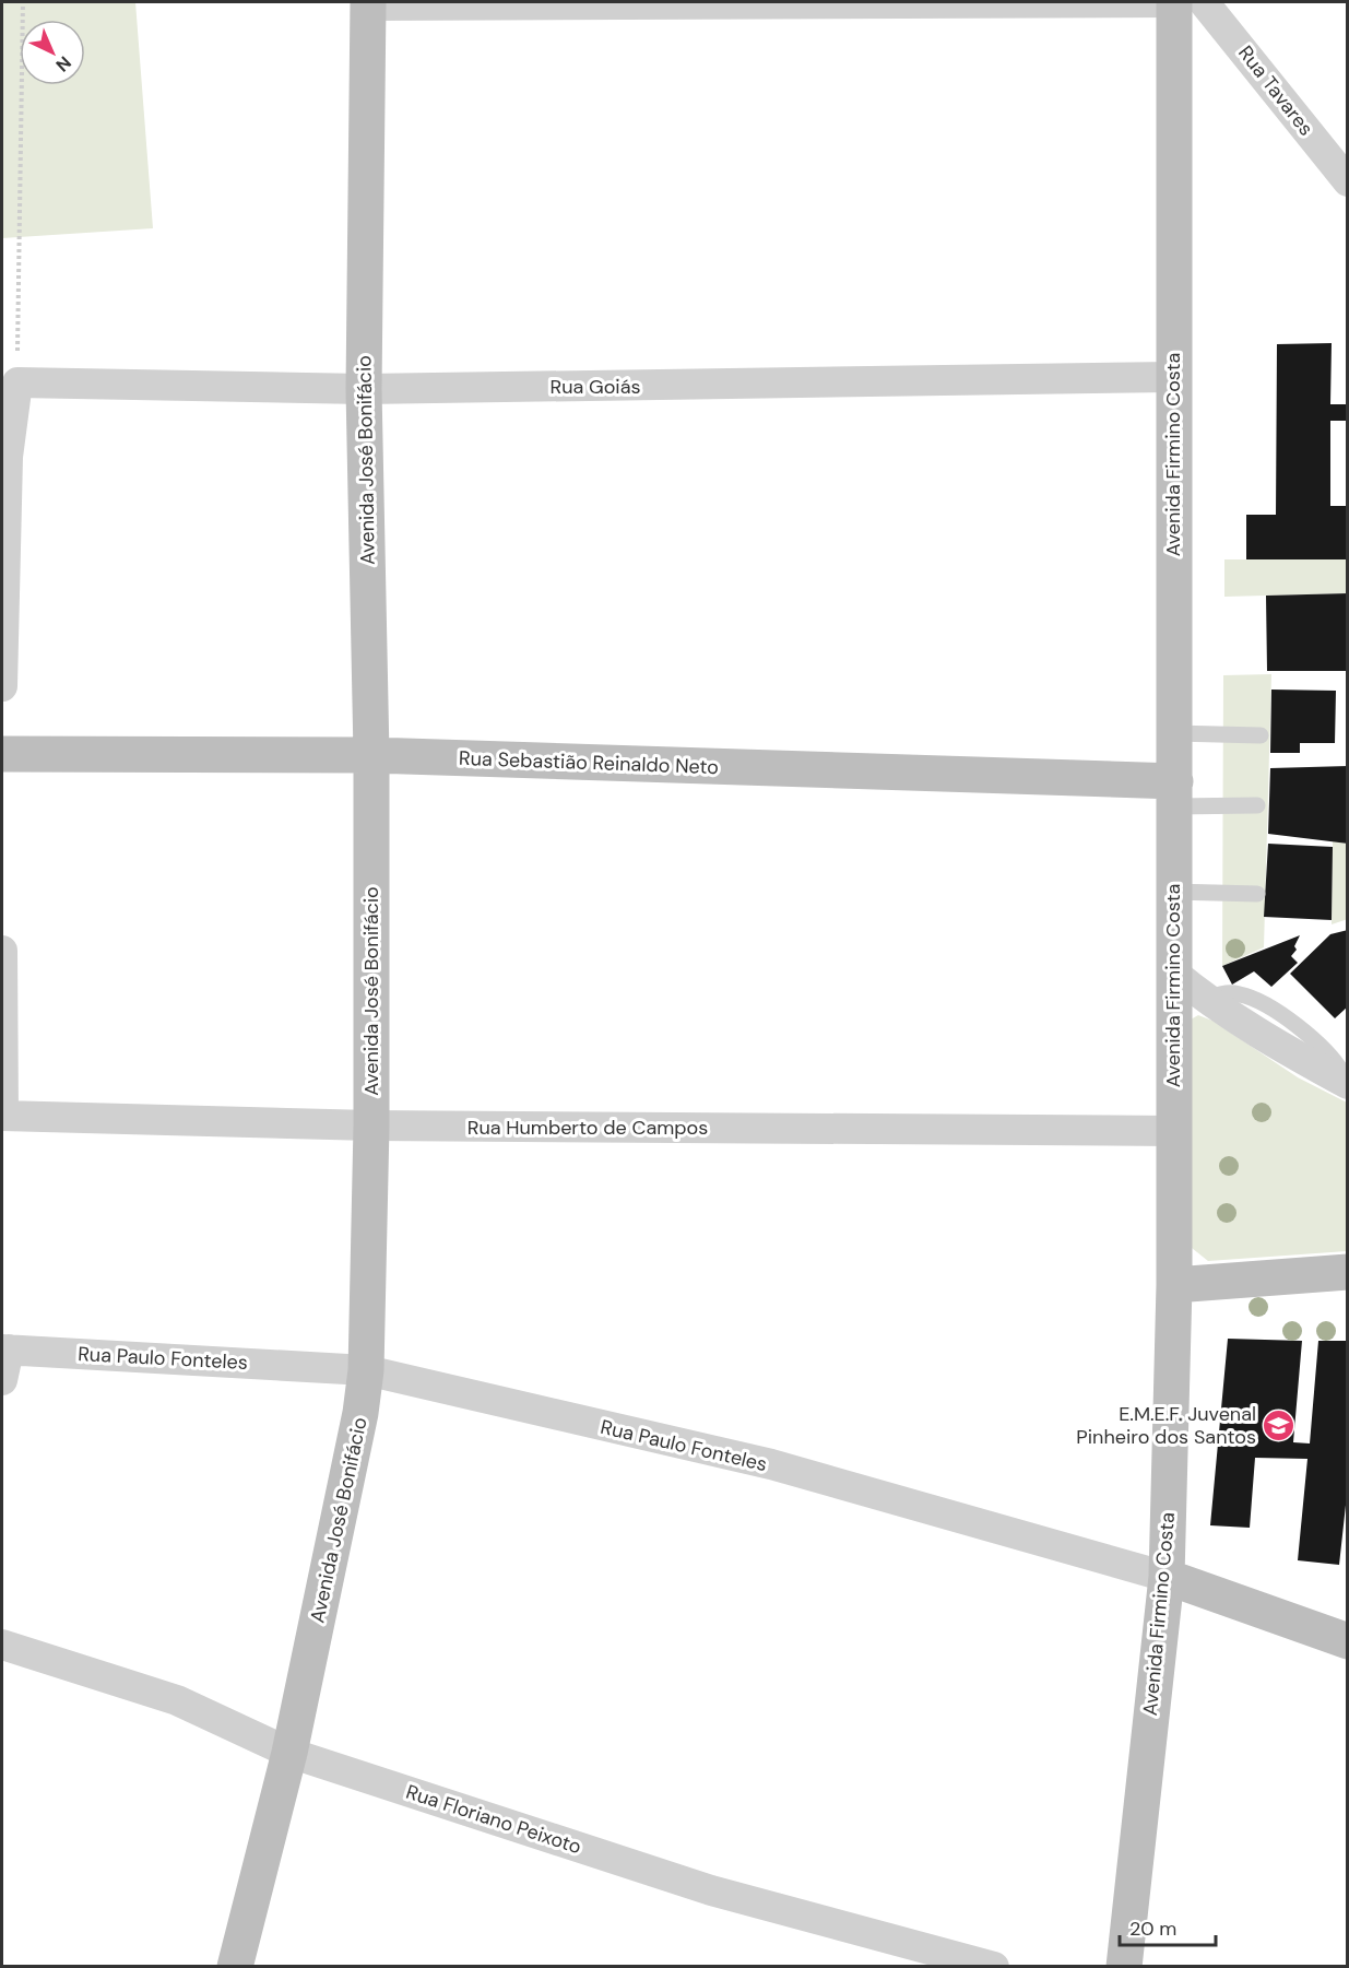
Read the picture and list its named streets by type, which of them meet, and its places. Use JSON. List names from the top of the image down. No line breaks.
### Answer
{"streets":{"street":["Rua Tavares","Rua Goiás","Avenida Firmino Costa","Avenida José Bonifácio","Rua Sebastião Reinaldo Neto","Rua Humberto de Campos","Rua Paulo Fonteles","Rua Floriano Peixoto"]},"crossings":[["Rua Tavares","Avenida Firmino Costa"],["Rua Goiás","Avenida Firmino Costa"],["Rua Goiás","Avenida José Bonifácio"],["Avenida Firmino Costa","Rua Sebastião Reinaldo Neto"],["Avenida Firmino Costa","Rua Humberto de Campos"],["Avenida Firmino Costa","Rua Paulo Fonteles"],["Avenida José Bonifácio","Rua Sebastião Reinaldo Neto"],["Avenida José Bonifácio","Rua Humberto de Campos"],["Avenida José Bonifácio","Rua Paulo Fonteles"],["Avenida José Bonifácio","Rua Floriano Peixoto"]],"places":{"school or university":["E.M.E.F. Juvenal Pinheiro dos Santos"]},"scale_bar":"20 m","north":"bottom right"}
